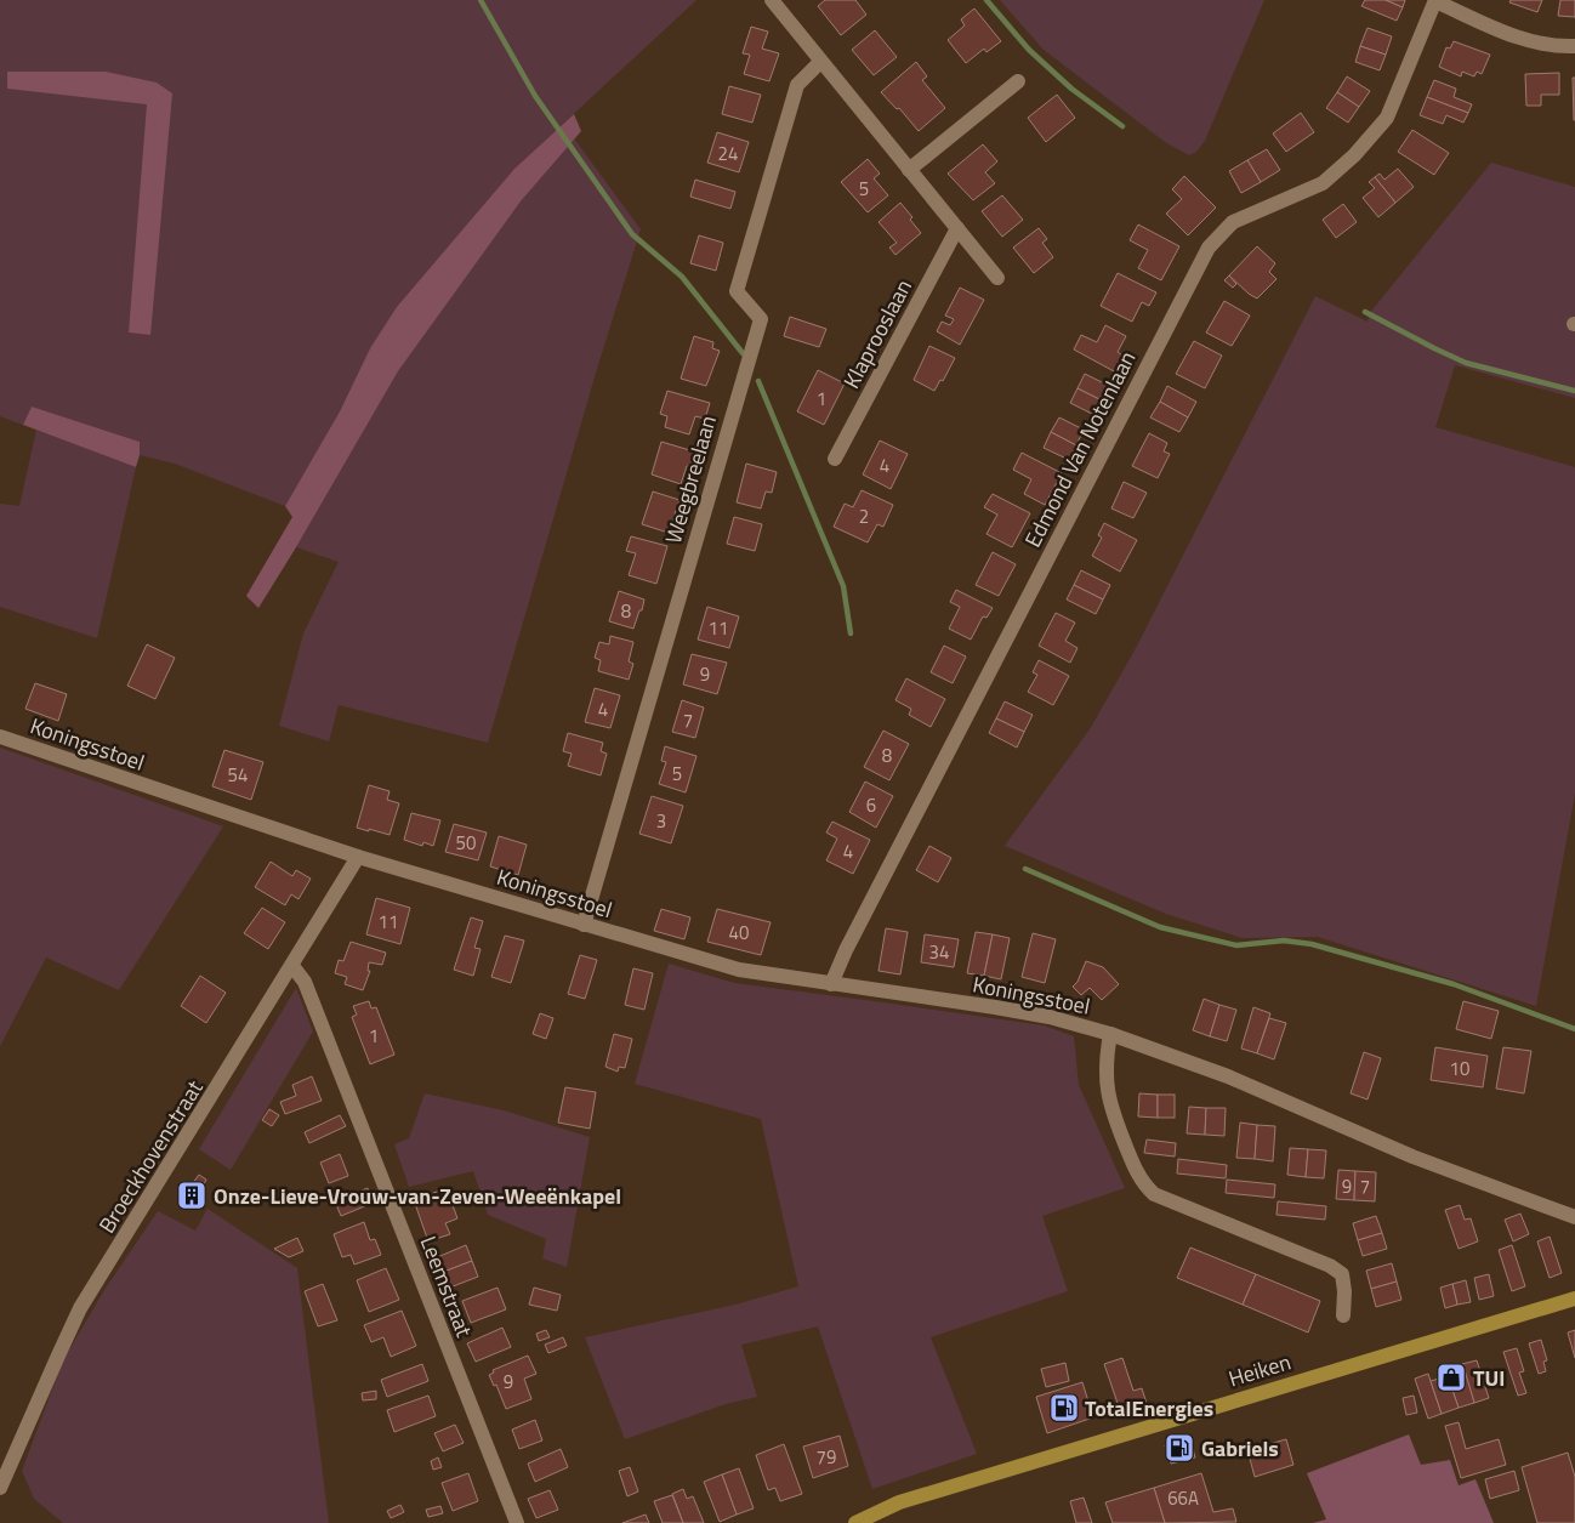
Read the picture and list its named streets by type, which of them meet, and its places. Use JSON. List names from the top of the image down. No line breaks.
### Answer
{"streets":{"main road":["Heiken"],"street":["Klaprooslaan","Edmond Van Notenlaan","Weegbreelaan","Koningsstoel","Broeckhovenstraat","Leemstraat"]},"crossings":[["Edmond Van Notenlaan","Koningsstoel"],["Weegbreelaan","Koningsstoel"],["Koningsstoel","Broeckhovenstraat"],["Broeckhovenstraat","Leemstraat"]],"places":{"building":["Onze-Lieve-Vrouw-van-Zeven-Weeënkapel"],"shop":["TUI"],"fuel station":["TotalEnergies","Gabriels"]},"house_numbers":["24","5","1","4","2","8","11","9","4","7","8","5","54","6","3","50","4","11","40","34","1","10","9","7","9","79","66A"]}
